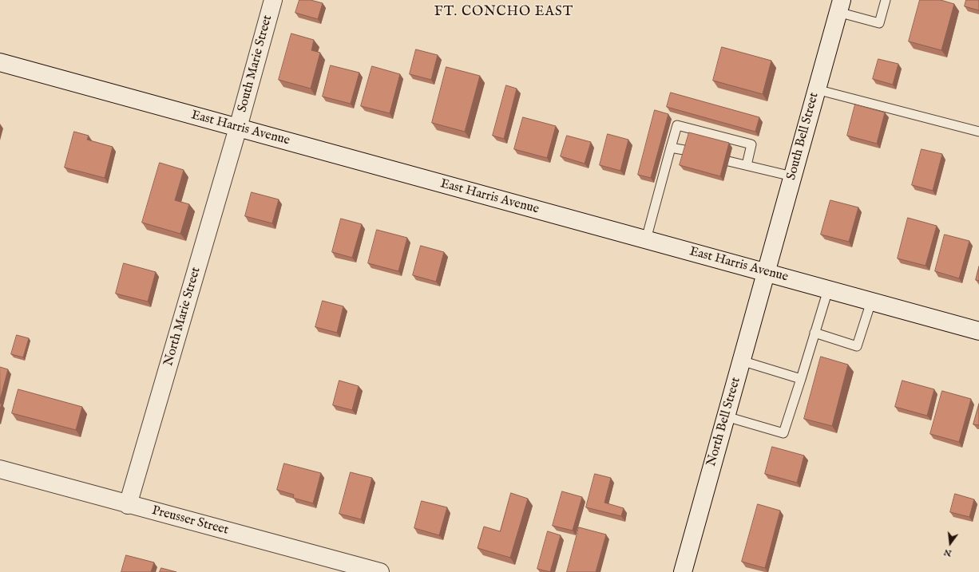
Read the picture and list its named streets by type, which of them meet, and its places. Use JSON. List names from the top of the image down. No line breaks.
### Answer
{"streets":{"street":["South Marie Street","East Harris Avenue","South Bell Street","North Marie Street","North Bell Street","Preusser Street"]},"crossings":[["South Marie Street","East Harris Avenue"],["South Marie Street","North Marie Street"],["East Harris Avenue","South Bell Street"],["East Harris Avenue","North Marie Street"],["East Harris Avenue","North Bell Street"],["South Bell Street","North Bell Street"],["North Marie Street","Preusser Street"]],"districts":["FT. CONCHO EAST"],"north":"bottom"}
